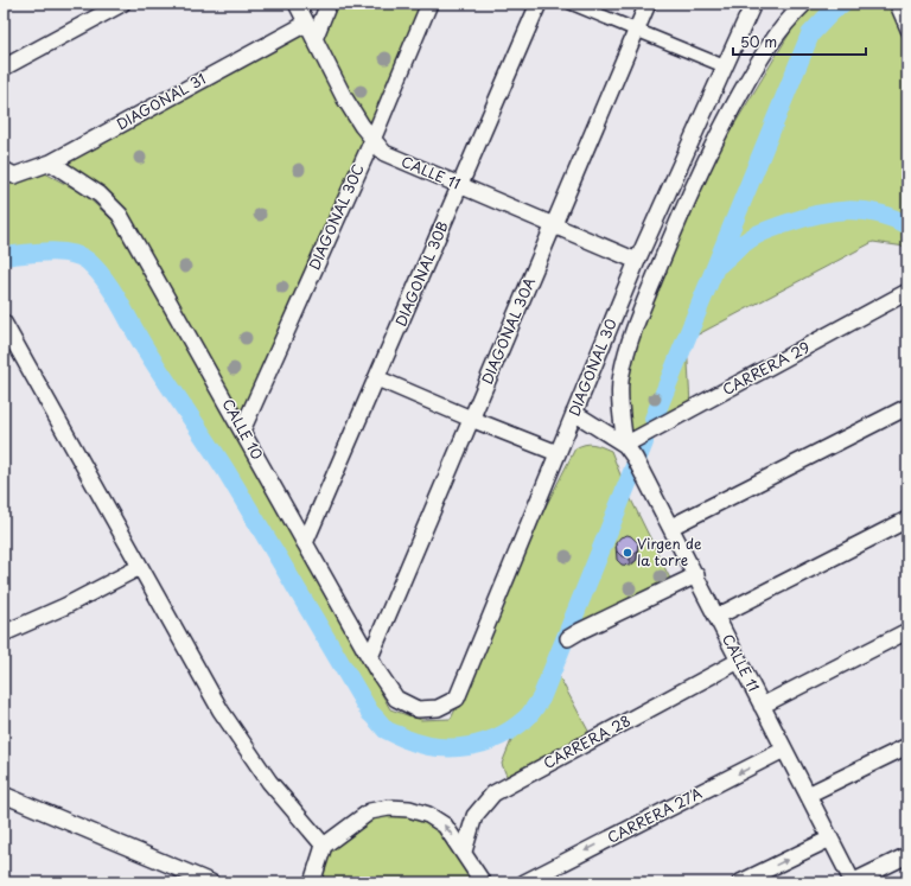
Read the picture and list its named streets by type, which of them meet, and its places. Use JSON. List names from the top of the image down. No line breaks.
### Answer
{"streets":{"street":["DIAGONAL 31","CALLE 11","DIAGONAL 30C","DIAGONAL 30B","DIAGONAL 30A","DIAGONAL 30","CARRERA 29","CALLE 10","CARRERA 28","CARRERA 27A"]},"crossings":[["DIAGONAL 31","CALLE 11"],["DIAGONAL 31","CALLE 10"],["CALLE 11","DIAGONAL 30C"],["CALLE 11","DIAGONAL 30B"],["CALLE 11","DIAGONAL 30A"],["CALLE 11","DIAGONAL 30"],["CALLE 11","CARRERA 29"],["CALLE 11","CARRERA 28"],["CALLE 11","CARRERA 27A"],["DIAGONAL 30C","CALLE 10"],["DIAGONAL 30B","CALLE 10"],["DIAGONAL 30A","CALLE 10"],["DIAGONAL 30","CARRERA 29"],["DIAGONAL 30","CALLE 10"]],"places":["Virgen de la torre"],"scale_bar":"50 m"}
